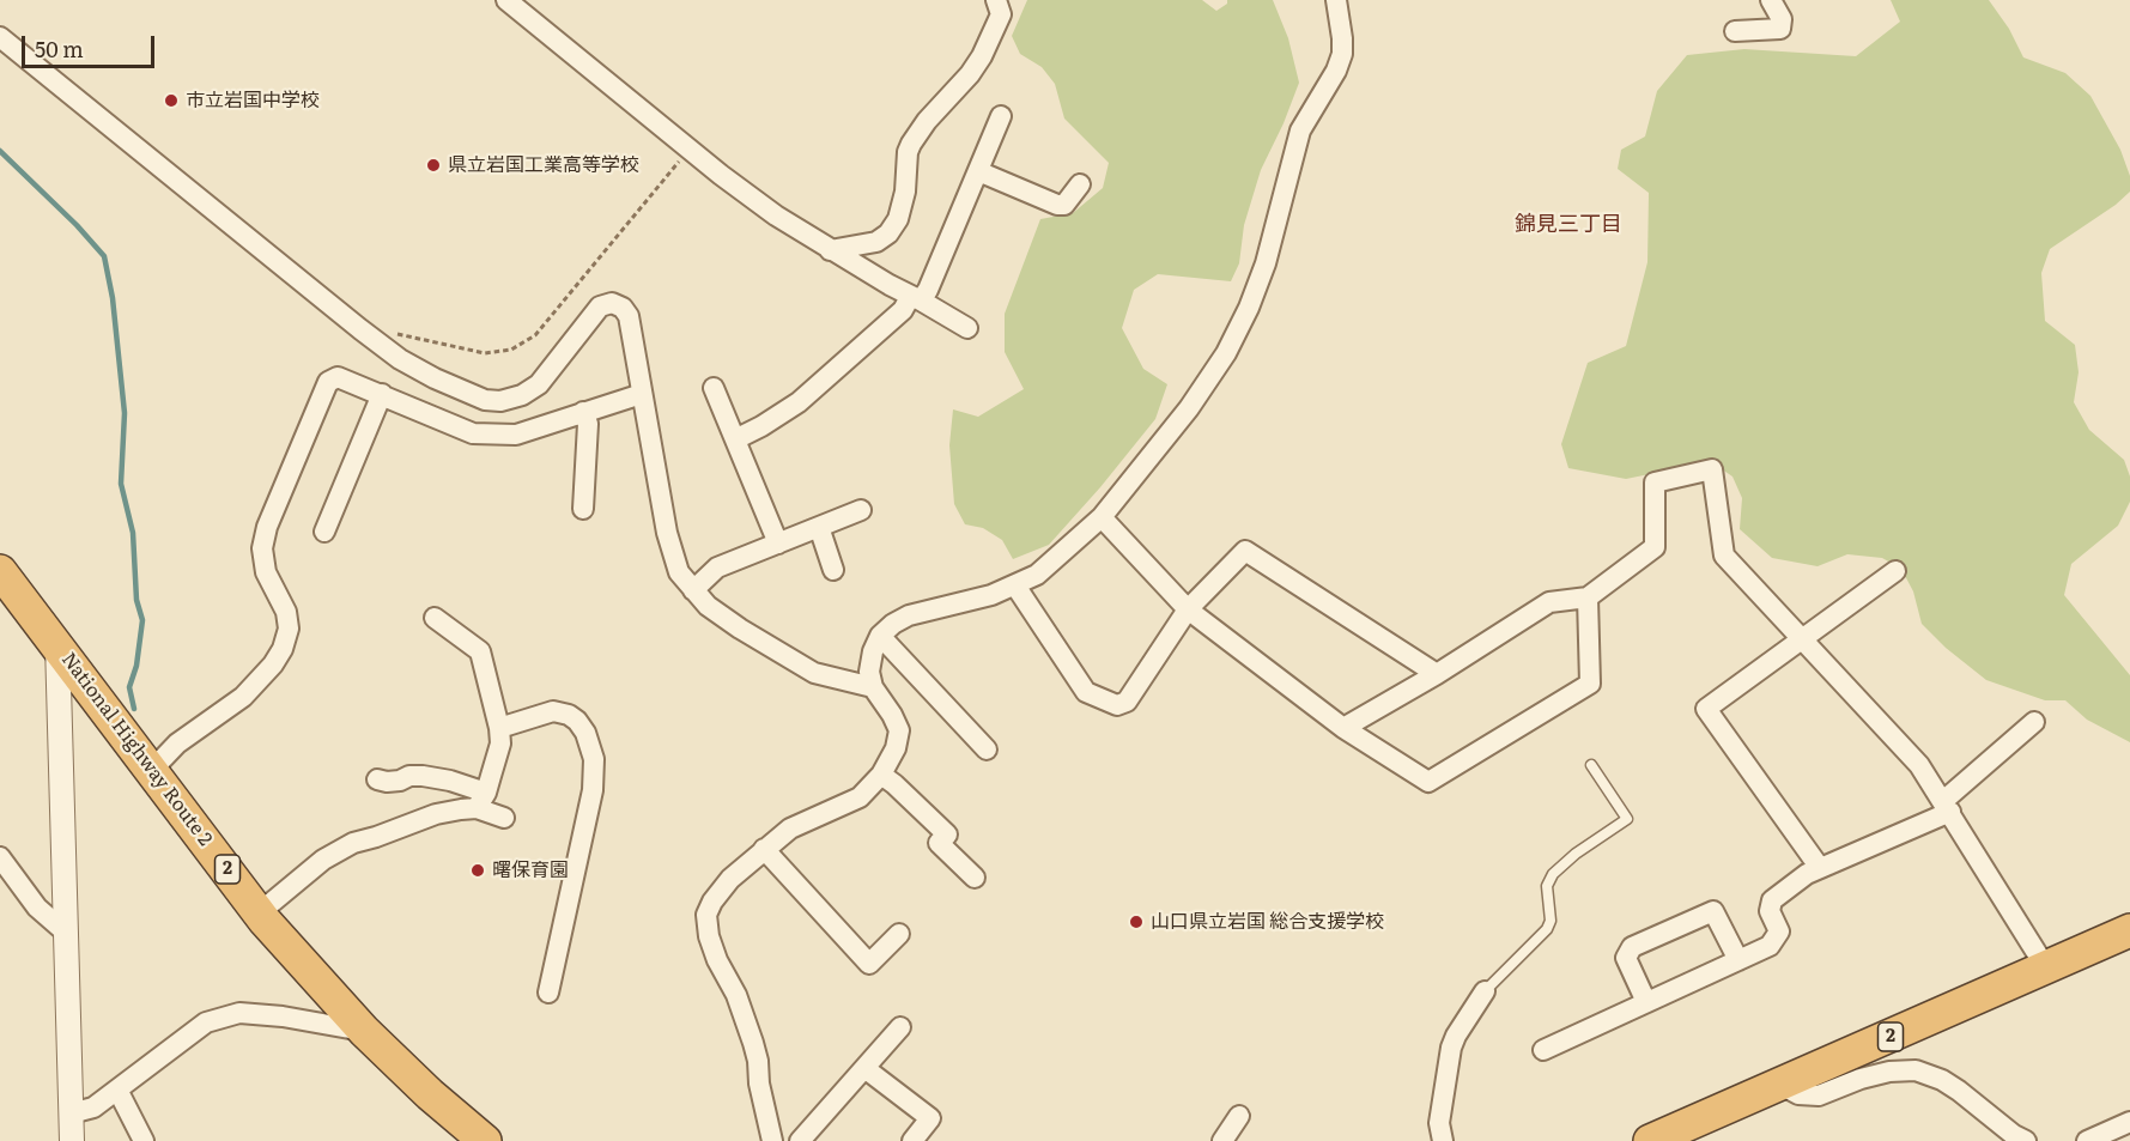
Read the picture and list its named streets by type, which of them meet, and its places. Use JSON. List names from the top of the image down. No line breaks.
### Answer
{"streets":{"highway":["National Highway Route 2","2"]},"districts":["錦見三丁目"],"places":["市立岩国中学校","県立岩国工業高等学校","曙保育園","山口県立岩国 総合支援学校"],"scale_bar":"50 m"}
